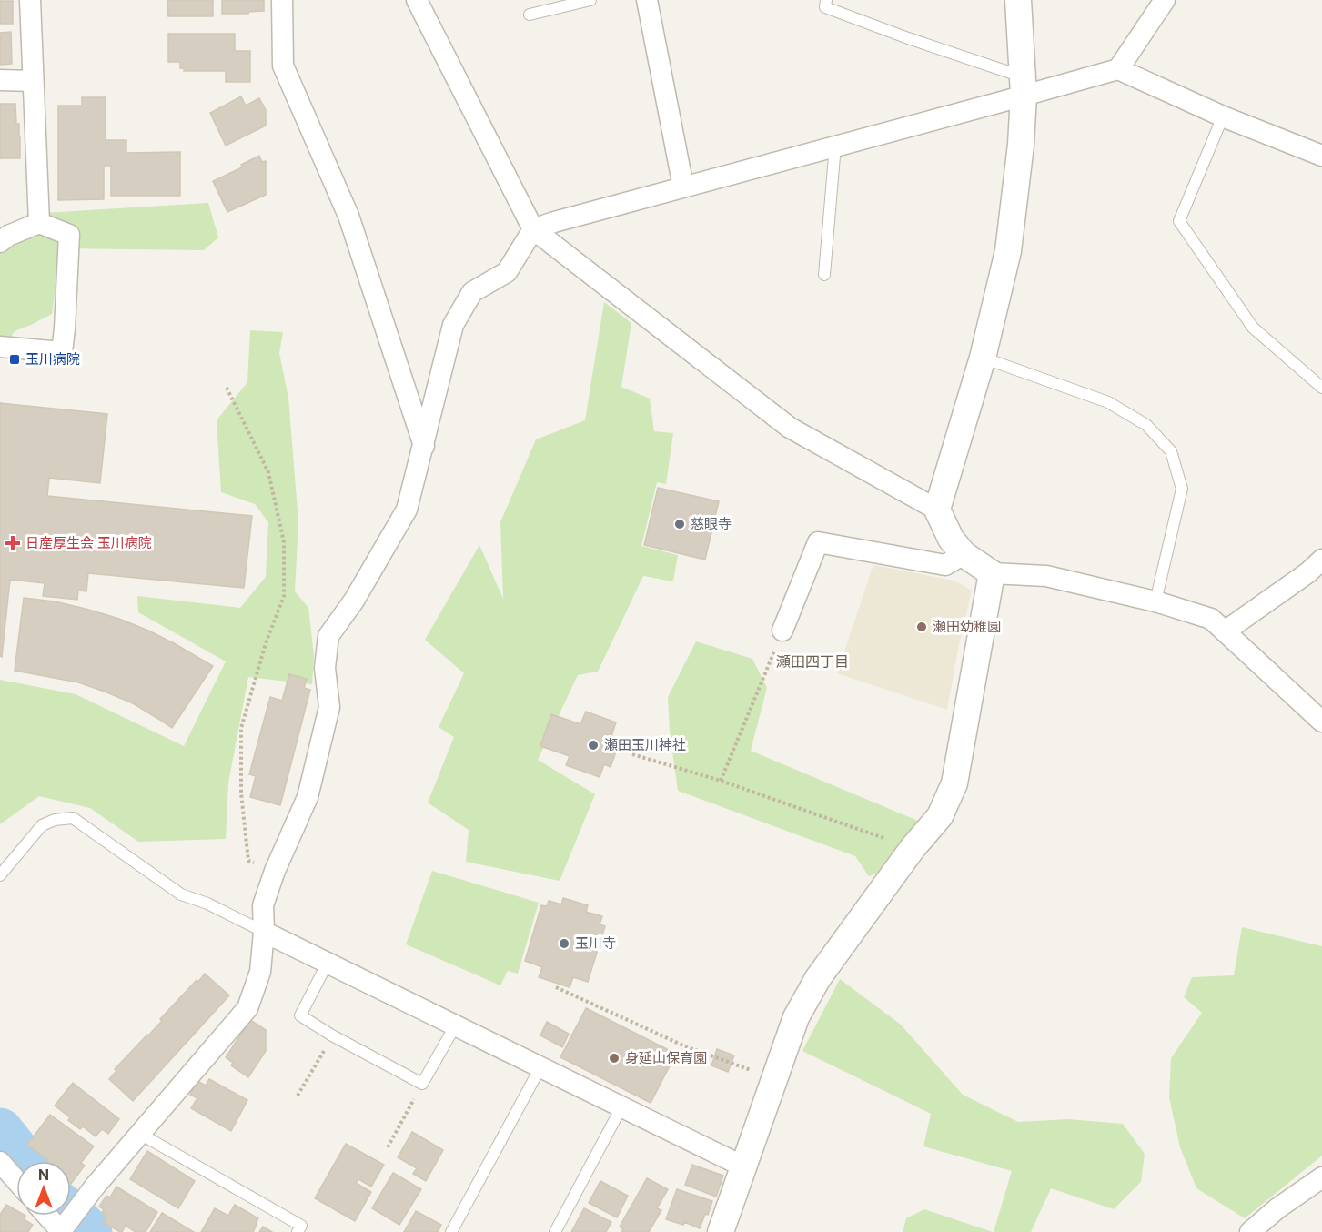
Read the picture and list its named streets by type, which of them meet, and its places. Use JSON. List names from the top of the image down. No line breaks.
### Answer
{"districts":["瀬田四丁目"],"places":{"transit":["玉川病院"],"other":["慈眼寺","瀬田幼稚園","瀬田玉川神社","玉川寺","身延山保育園"],"health":["日産厚生会 玉川病院"]},"north":"top"}
